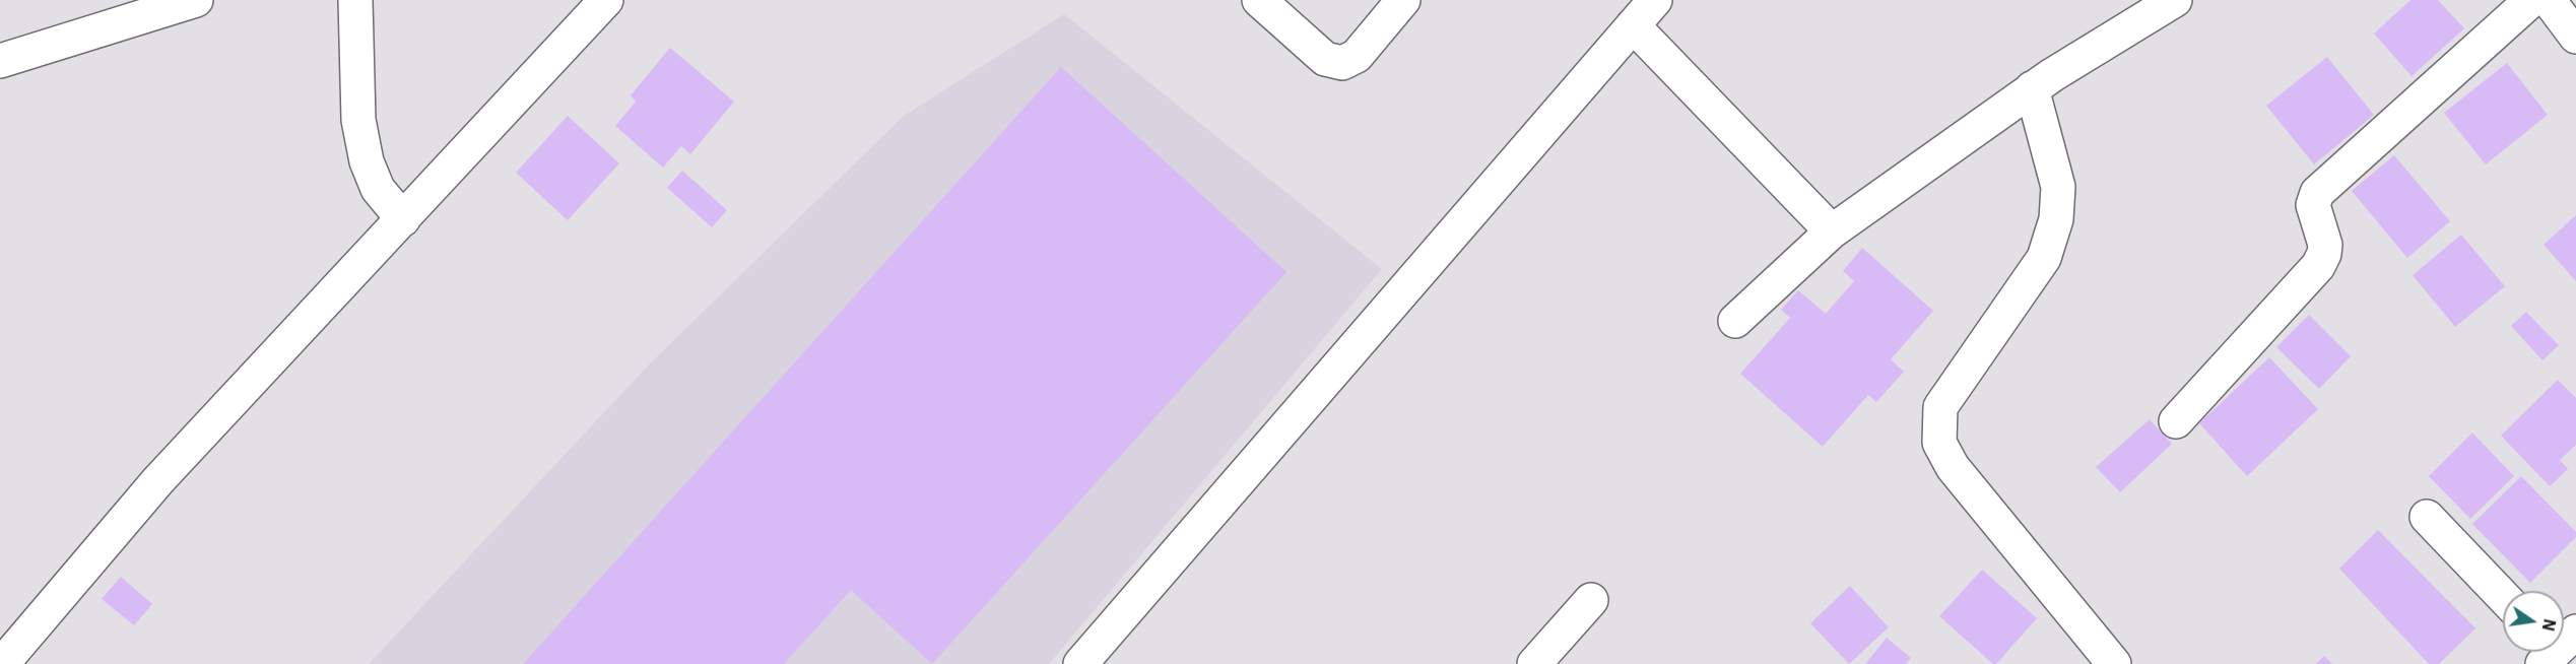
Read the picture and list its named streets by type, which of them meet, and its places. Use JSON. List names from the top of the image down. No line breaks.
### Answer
{"north":"right"}
